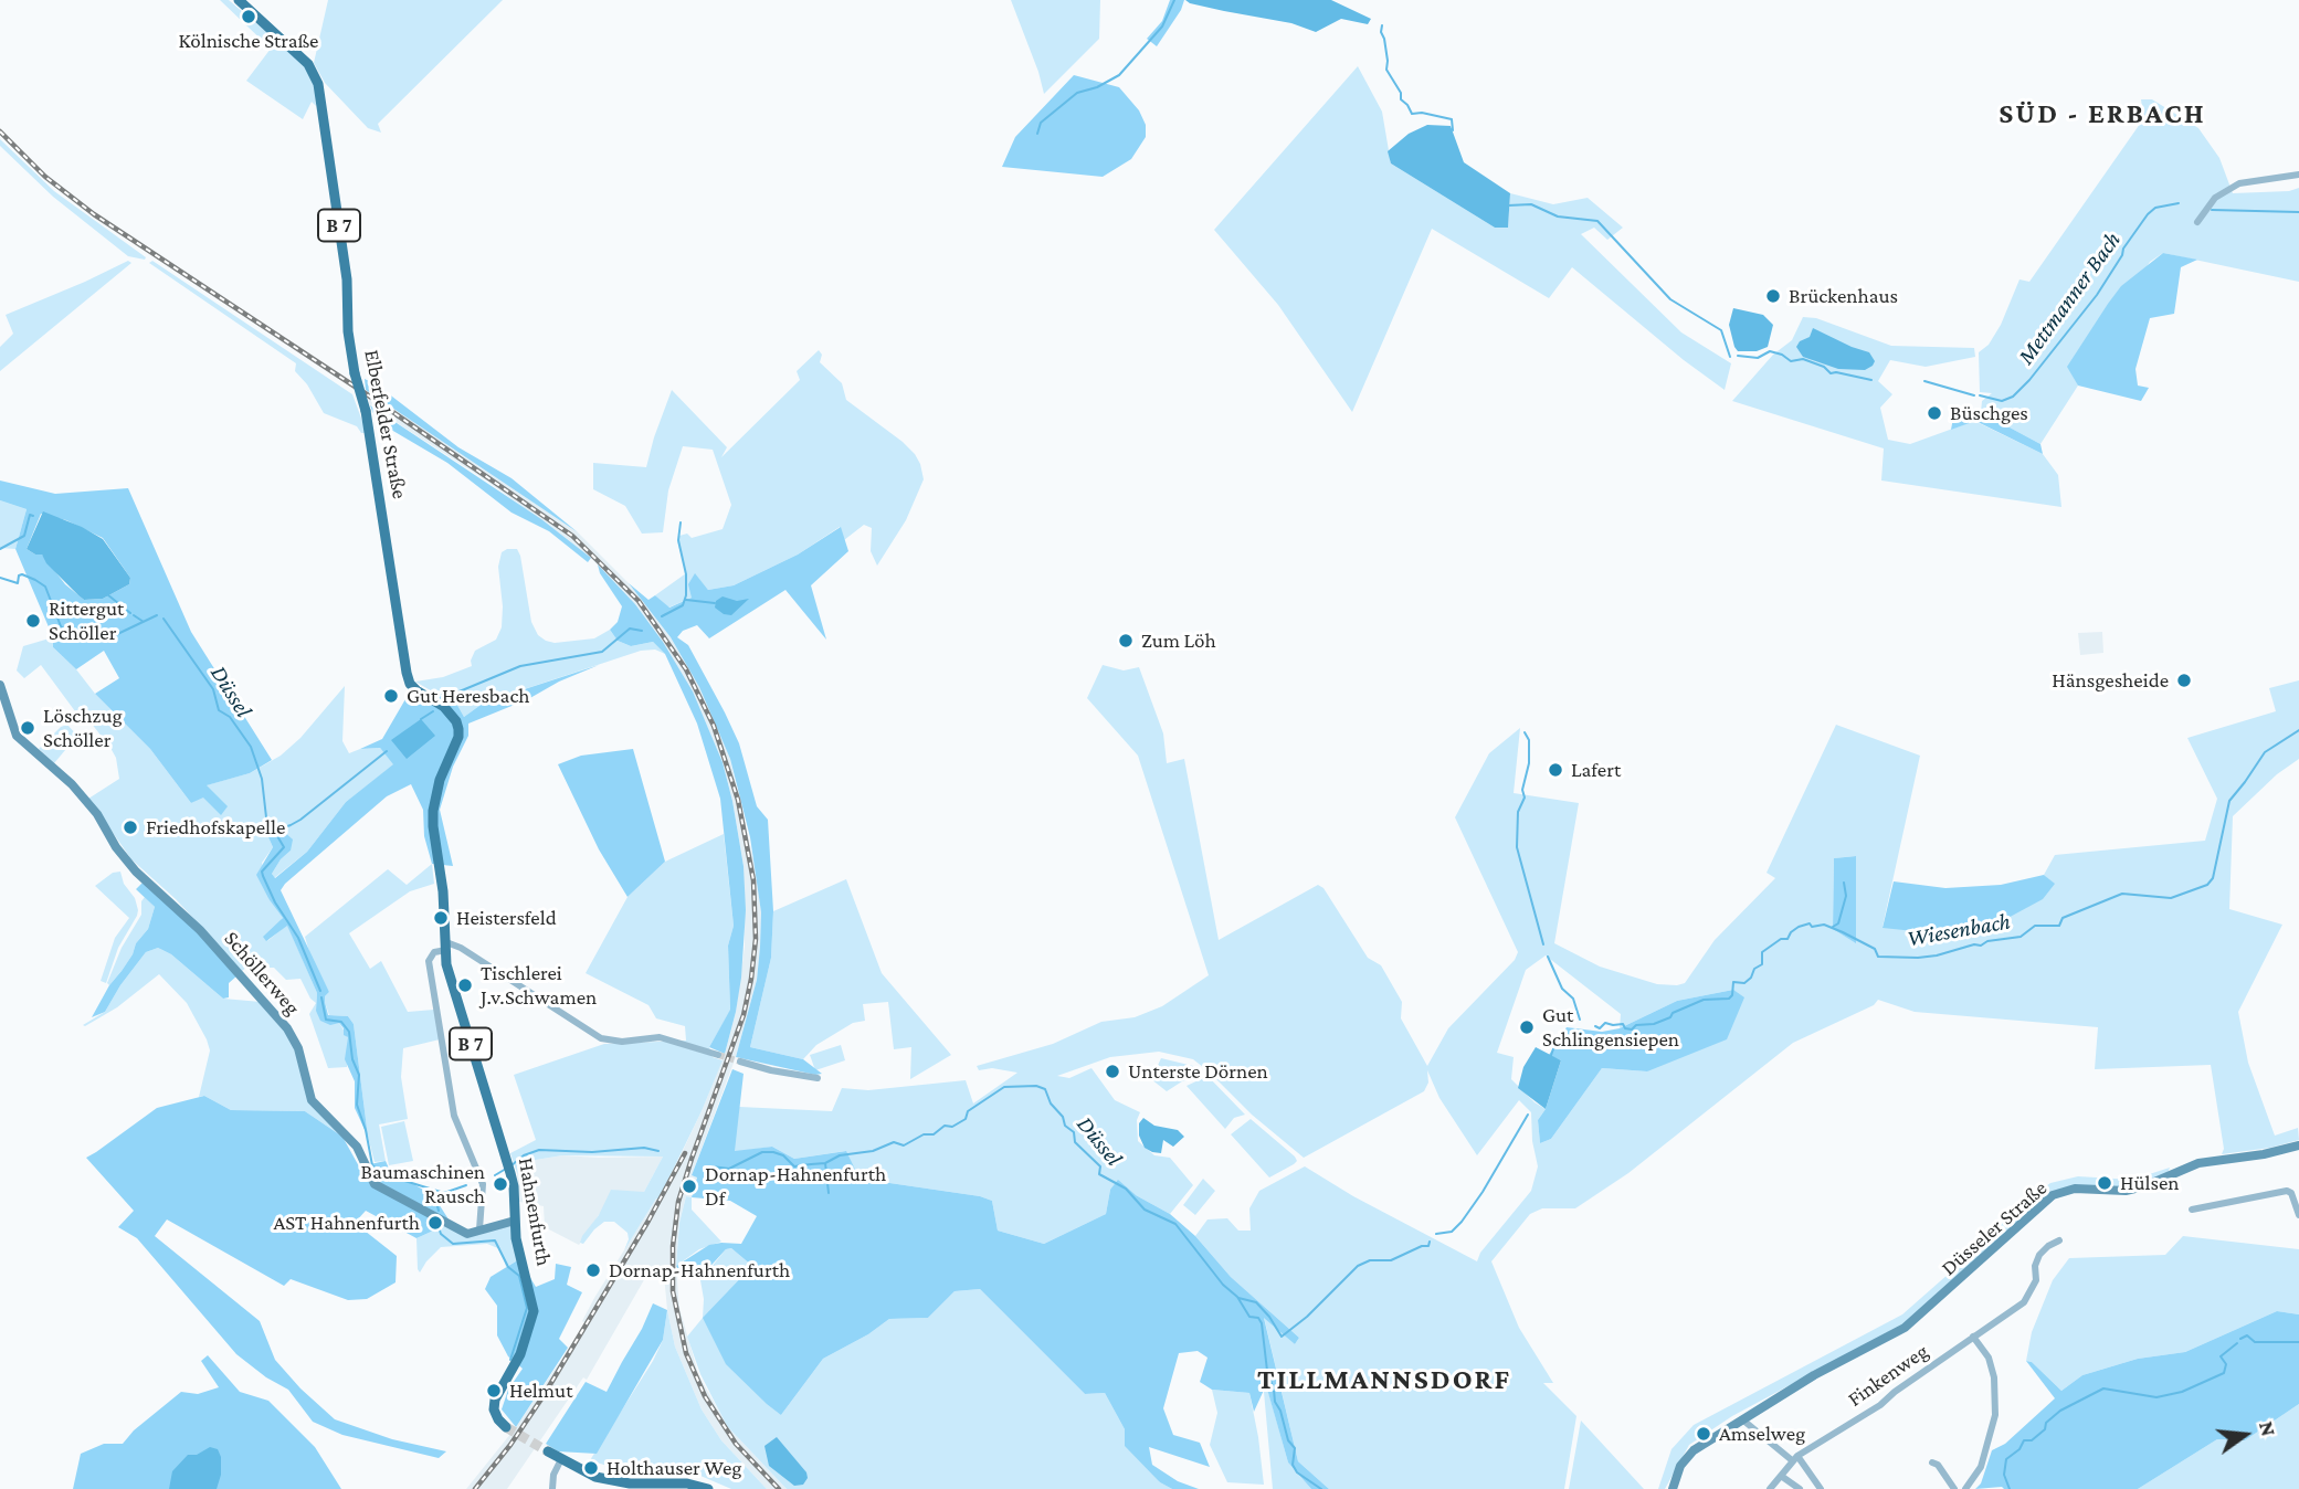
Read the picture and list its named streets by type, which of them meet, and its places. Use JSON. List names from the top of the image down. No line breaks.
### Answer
{"streets":{"main road":["B 7","Elberfelder Straße","Hahnenfurth"],"street":["Schöllerweg","Düsseler Straße","Finkenweg"]},"crossings":[["Elberfelder Straße","Hahnenfurth"]],"districts":["SÜD - ERBACH","TILLMANNSDORF"],"water":["Mettmanner Bach","Düssel","Wiesenbach"],"places":["Kölnische Straße","Brückenhaus","Büschges","Rittergut Schöller","Zum Löh","Hänsgesheide","Gut Heresbach","Löschzug Schöller","Lafert","Friedhofskapelle","Heistersfeld","Tischlerei J.v.Schwamen","Gut Schlingensiepen","Unterste Dörnen","Hülsen","Baumaschinen Rausch","Dornap-Hahnenfurth Df","AST Hahnenfurth","Dornap-Hahnenfurth","Helmut","Amselweg","Holthauser Weg"],"north":"right"}
